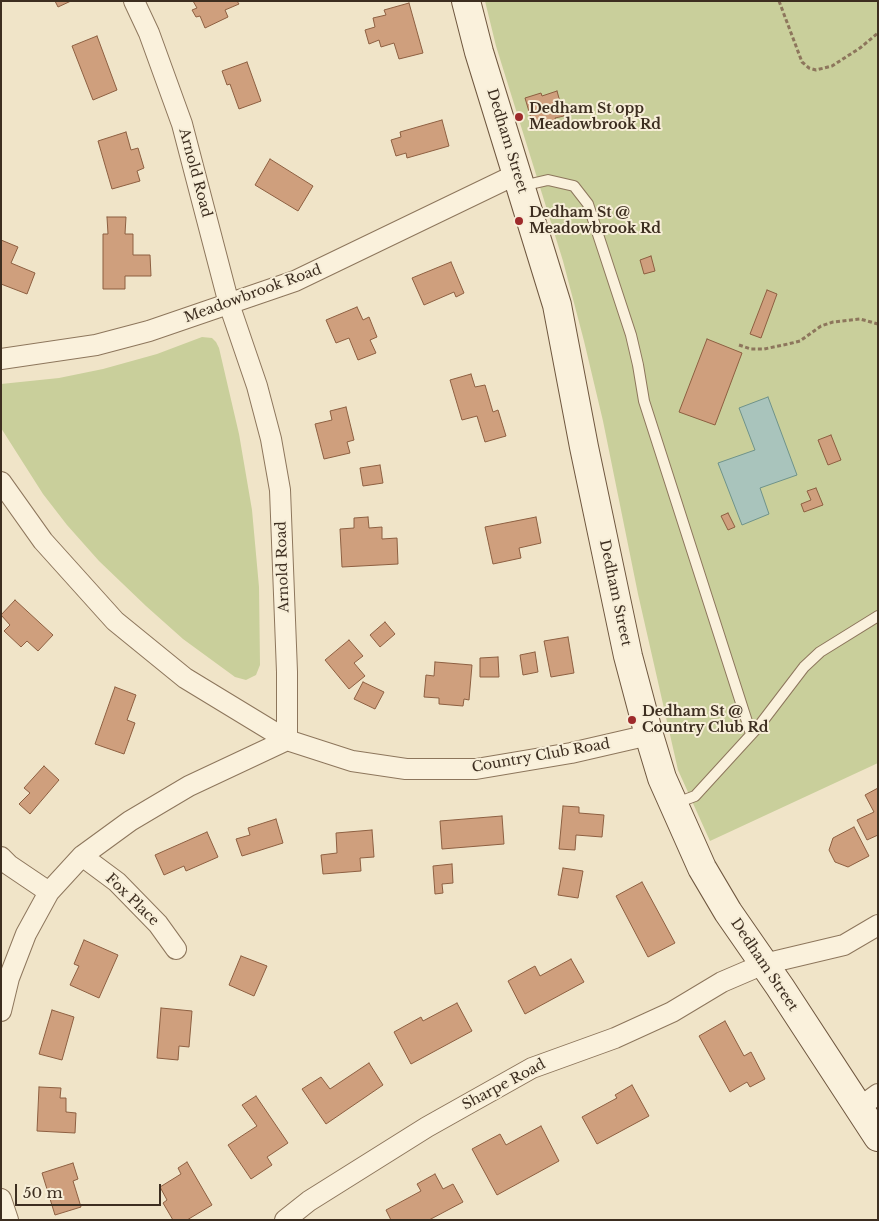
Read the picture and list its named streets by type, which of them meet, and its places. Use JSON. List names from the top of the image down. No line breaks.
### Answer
{"streets":{"main road":["Dedham Street"],"street":["Arnold Road","Meadowbrook Road","Country Club Road","Fox Place","Sharpe Road"]},"crossings":[["Dedham Street","Meadowbrook Road"],["Dedham Street","Country Club Road"],["Dedham Street","Sharpe Road"],["Arnold Road","Meadowbrook Road"],["Arnold Road","Country Club Road"]],"places":["Dedham St opp Meadowbrook Rd","Dedham St @ Meadowbrook Rd","Dedham St @ Country Club Rd"],"scale_bar":"50 m"}
